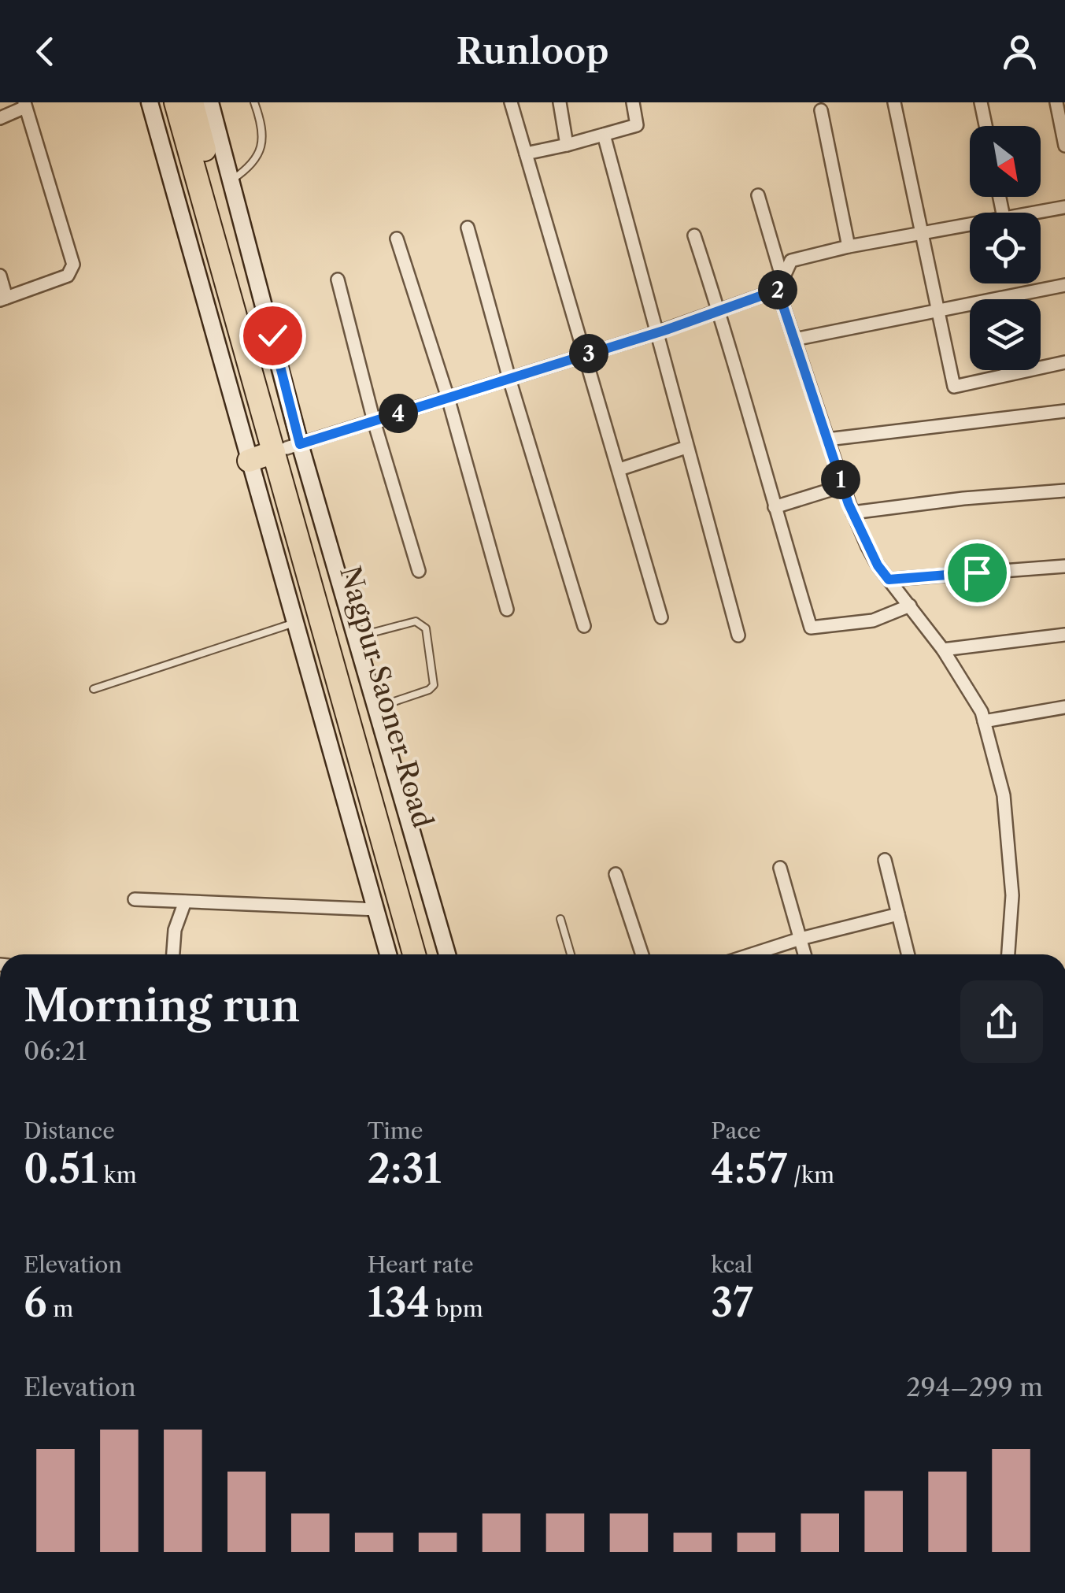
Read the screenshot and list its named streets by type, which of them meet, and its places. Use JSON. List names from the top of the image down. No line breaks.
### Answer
{"streets":{"highway":["Nagpur Saoner Road"]},"north":"bottom right","page":{"header":"Runloop","pins":["2","3","4","1"],"heading":["Morning run","06:21"],"stats":[["Distance","0.51 km"],["Time","2:31"],["Pace","4:57 /km"],["Elevation","6 m"],["Heart rate","134 bpm"],["kcal","37"]],"chart":["Elevation","294–299 m"]}}
